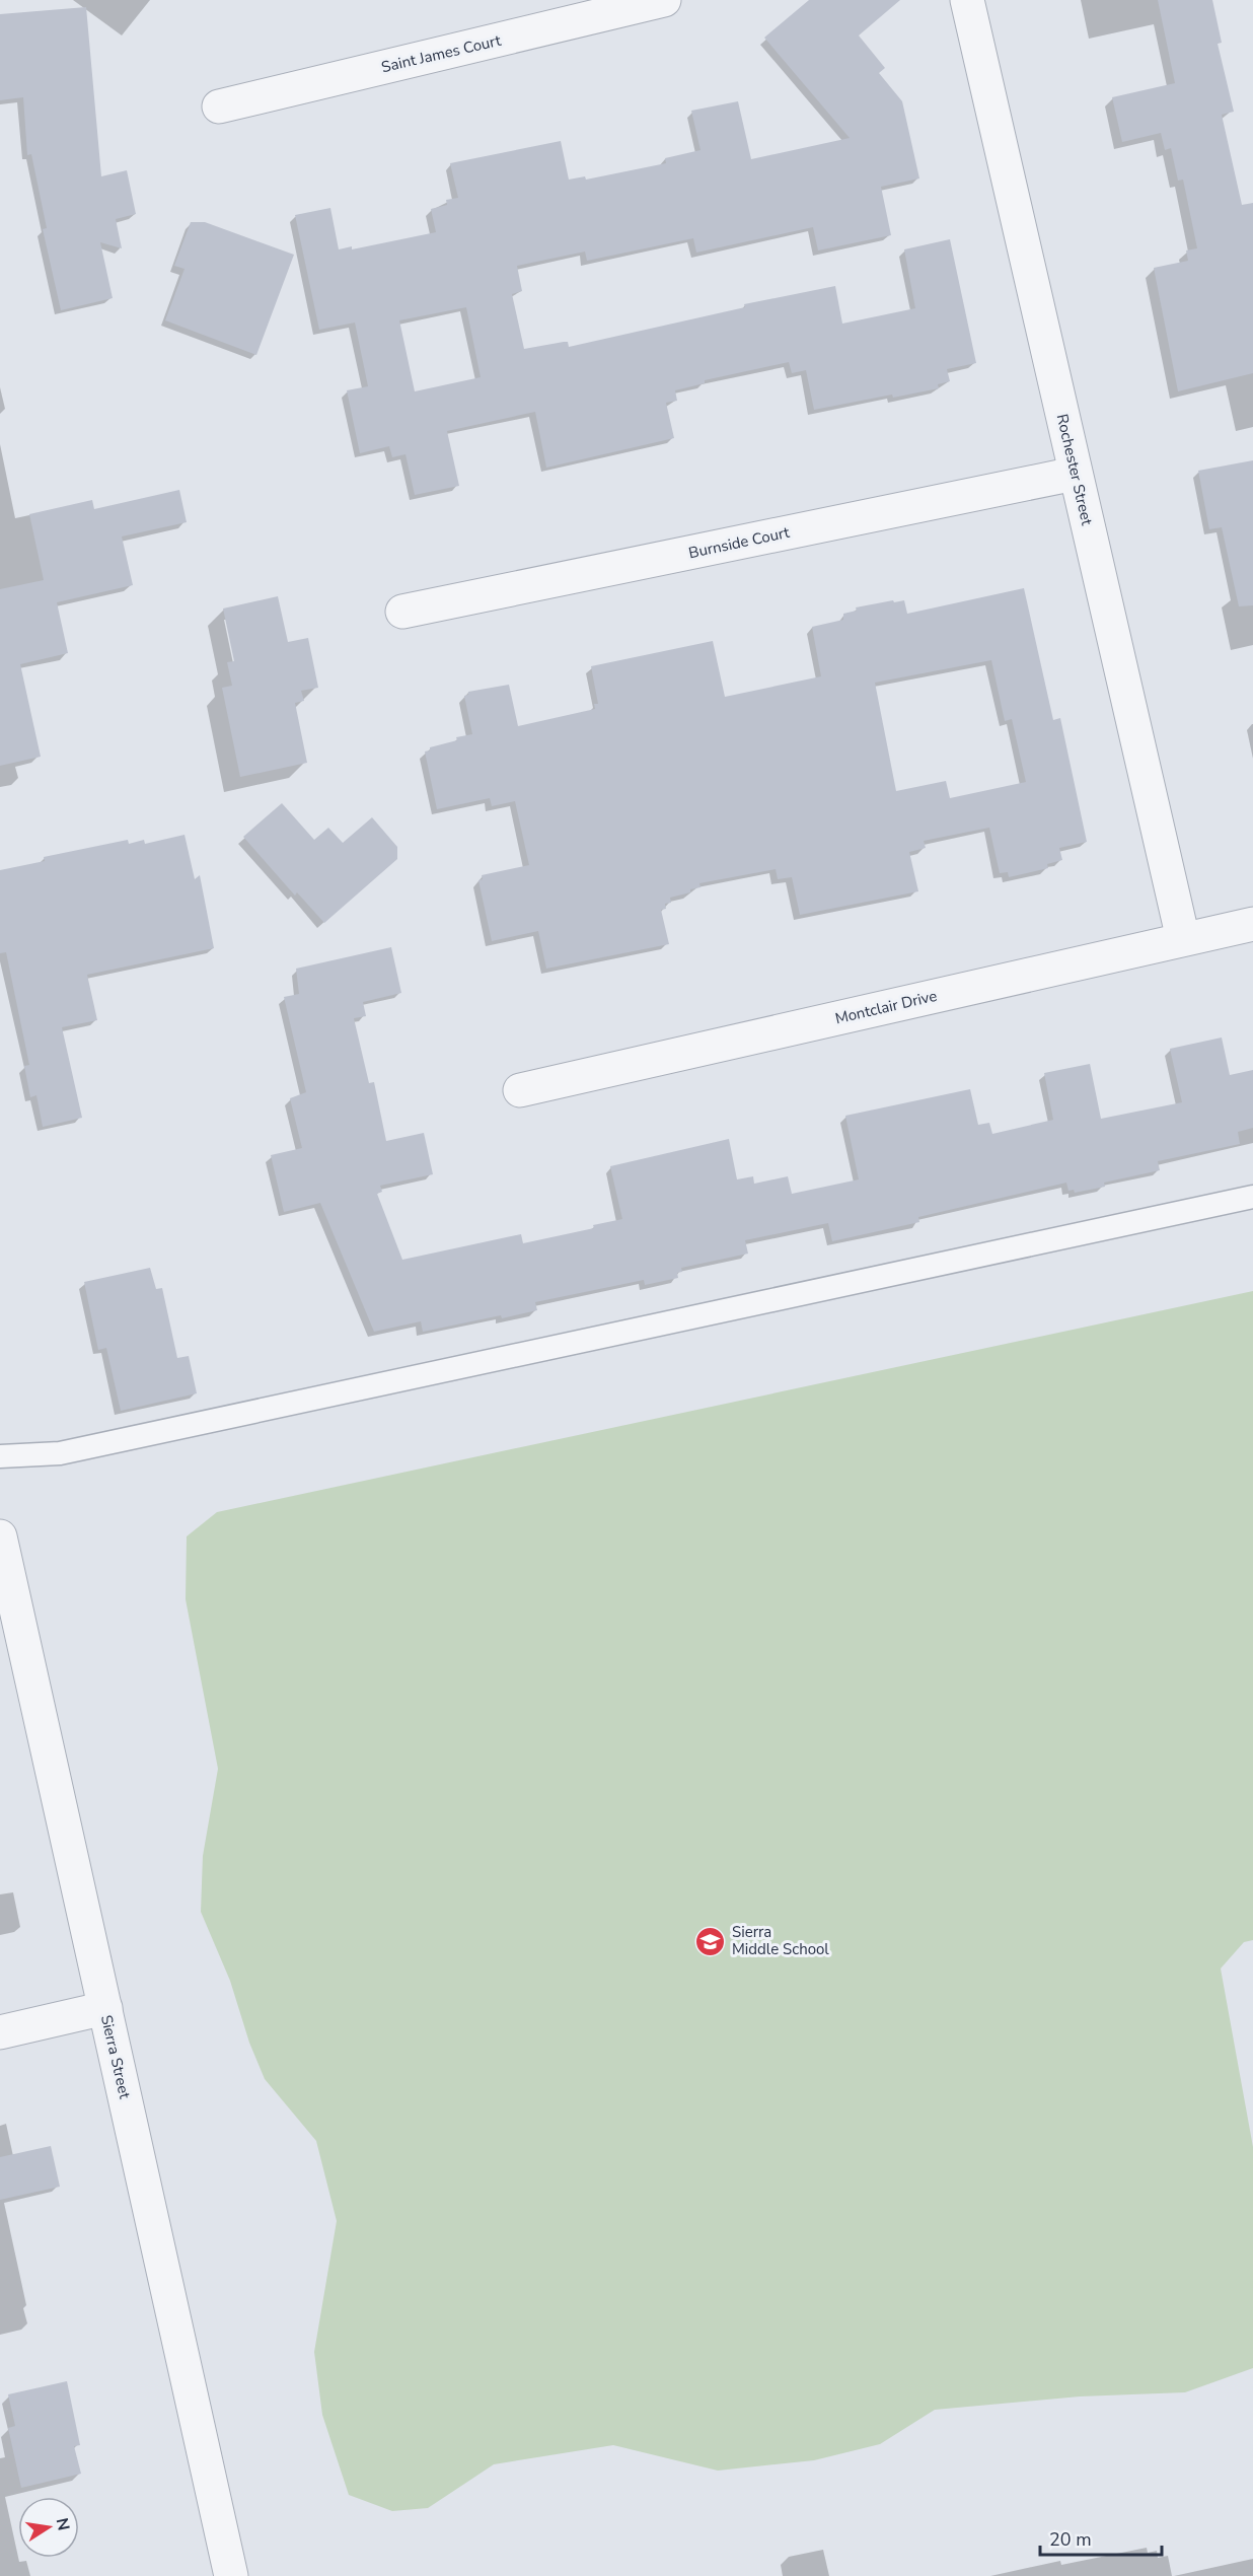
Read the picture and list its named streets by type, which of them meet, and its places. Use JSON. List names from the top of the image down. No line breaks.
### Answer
{"streets":{"street":["Saint James Court","Rochester Street","Burnside Court","Montclair Drive","Sierra Street"]},"crossings":[["Rochester Street","Burnside Court"],["Rochester Street","Montclair Drive"]],"places":{"school or university":["Sierra Middle School"]},"scale_bar":"20 m","north":"right"}
